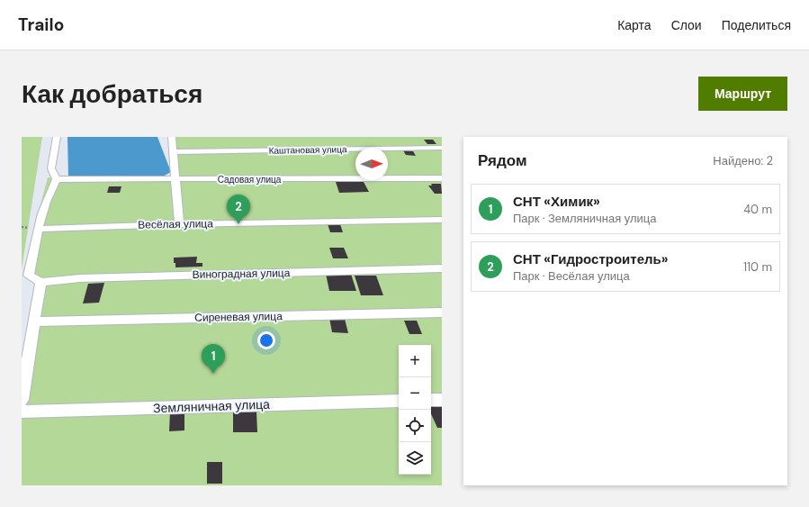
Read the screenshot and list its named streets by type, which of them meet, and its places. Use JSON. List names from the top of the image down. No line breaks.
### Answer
{"streets":{"street":["Каштановая улица","Садовая улица","Весёлая улица","Виноградная улица","Сиреневая улица","Земляничная улица"]},"north":"right","page":{"header":"Trailo","nav":["Карта","Слои","Поделиться"],"buttons":"Маршрут","title":"Как добраться","heading":["Рядом","Найдено: 2"],"list":[{"mark":"1","name":"СНТ «Химик»","note":"Парк · Земляничная улица","value":"40 m"},{"mark":"2","name":"СНТ «Гидростроитель»","note":"Парк · Весёлая улица","value":"110 m"}],"pins":["2","1"],"map_buttons":["+","−"]}}
